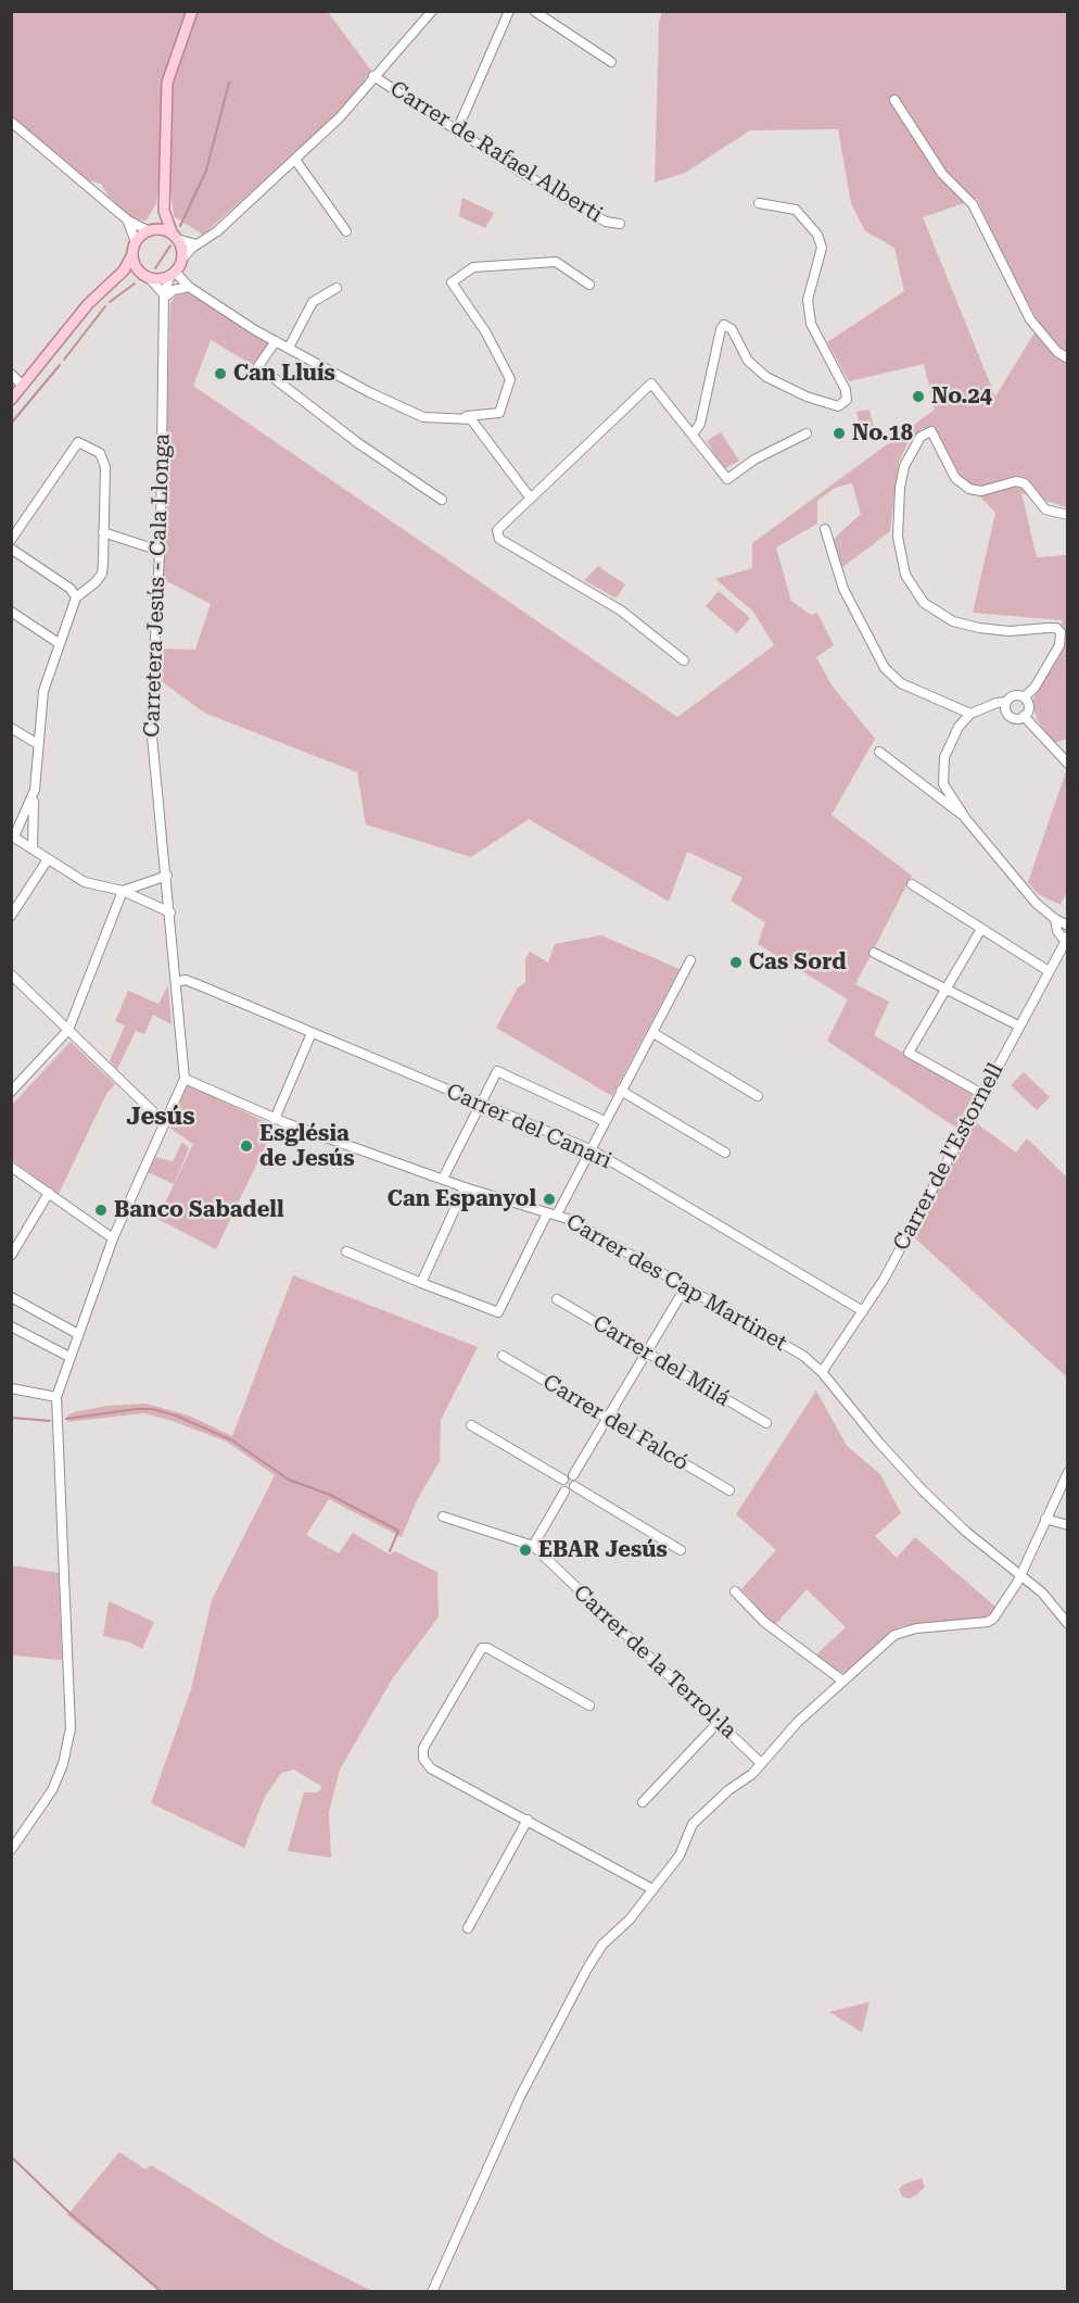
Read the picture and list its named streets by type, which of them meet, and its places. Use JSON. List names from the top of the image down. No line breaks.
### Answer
{"streets":{"street":["Carrer de Rafael Alberti","Carretera Jesús - Cala Llonga","Carrer del Canari","Carrer de l'Estornell","Carrer des Cap Martinet","Carrer del Milá","Carrer del Falcó","Carrer de la Terrol·la"]},"crossings":[["Carretera Jesús - Cala Llonga","Carrer del Canari"],["Carretera Jesús - Cala Llonga","Carrer des Cap Martinet"],["Carrer del Canari","Carrer de l'Estornell"],["Carrer de l'Estornell","Carrer des Cap Martinet"]],"districts":["Jesús"],"places":["Can Lluís","No.24","No.18","Cas Sord","Església de Jesús","Can Espanyol","Banco Sabadell","EBAR Jesús"]}
